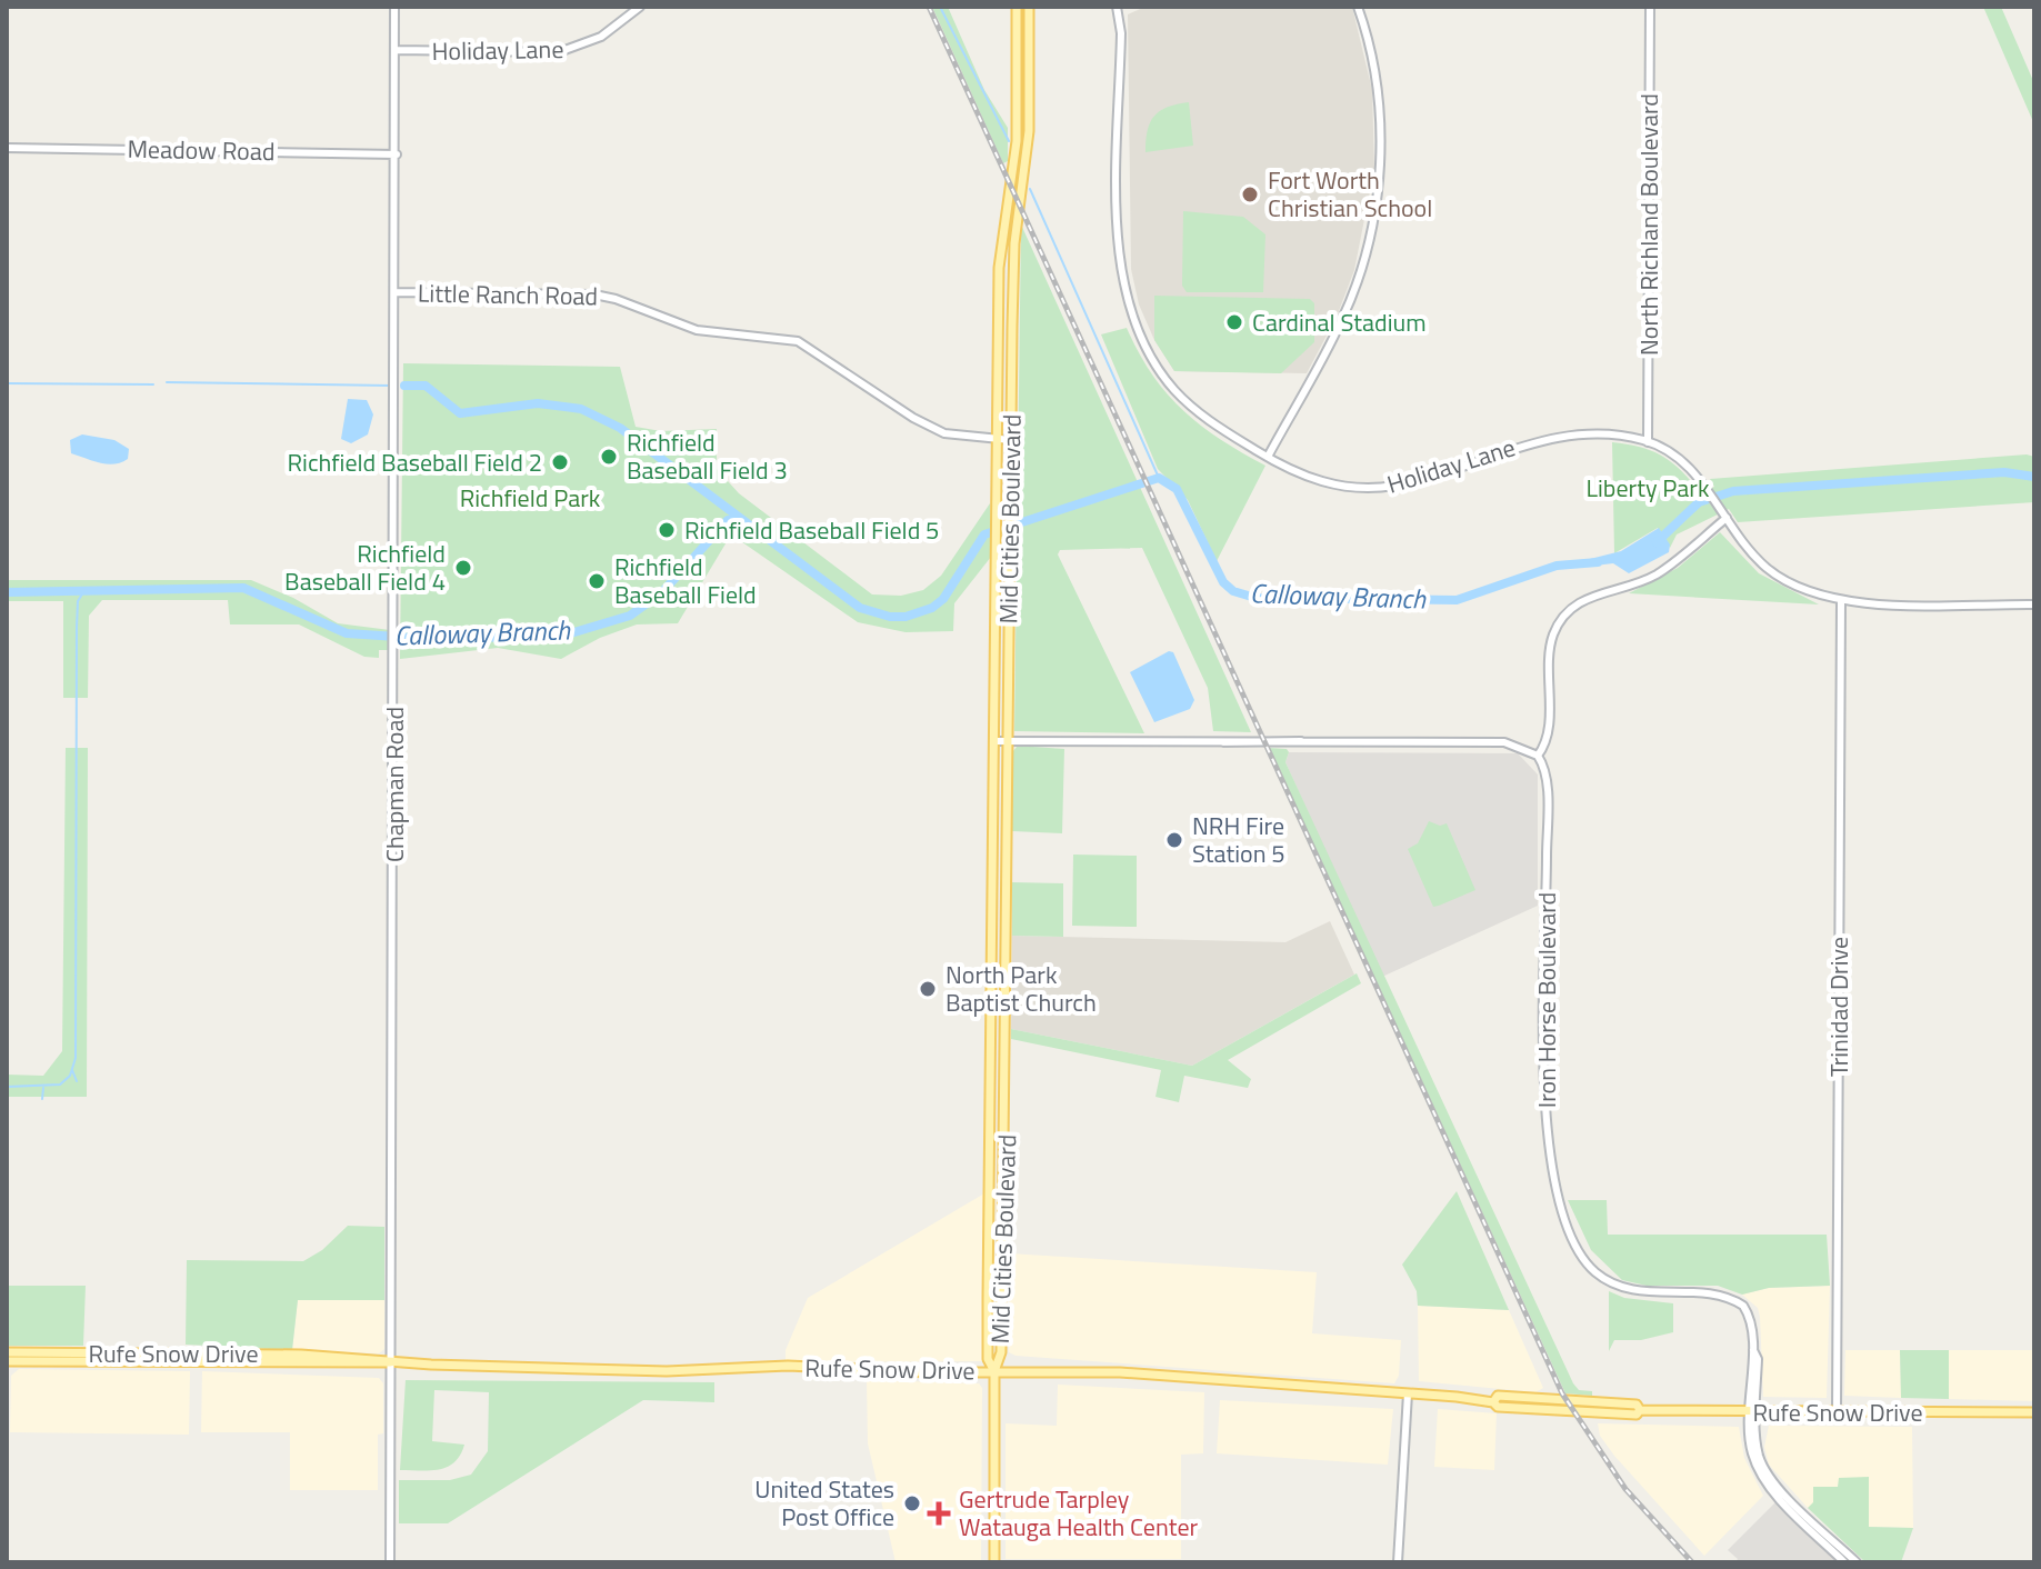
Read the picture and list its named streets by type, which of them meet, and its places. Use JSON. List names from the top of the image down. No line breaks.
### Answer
{"streets":{"main road":["Mid Cities Boulevard","Rufe Snow Drive"],"street":["Holiday Lane","Meadow Road","North Richland Boulevard","Little Ranch Road","Chapman Road","Iron Horse Boulevard","Trinidad Drive"]},"crossings":[["Holiday Lane","North Richland Boulevard"],["Holiday Lane","Chapman Road"],["Holiday Lane","Trinidad Drive"],["Meadow Road","Chapman Road"],["Little Ranch Road","Mid Cities Boulevard"],["Little Ranch Road","Chapman Road"],["Mid Cities Boulevard","Rufe Snow Drive"],["Chapman Road","Rufe Snow Drive"],["Iron Horse Boulevard","Rufe Snow Drive"],["Trinidad Drive","Rufe Snow Drive"]],"water":["Calloway Branch"],"parks":["Liberty Park","Richfield Park"],"places":{"other":["Fort Worth Christian School","Cardinal Stadium","Richfield Baseball Field 3","Richfield Baseball Field 2","Richfield Baseball Field 5","Richfield Baseball Field 4","Richfield Baseball Field","NRH Fire Station 5","North Park Baptist Church","United States Post Office"],"health":["Gertrude Tarpley Watauga Health Center"]}}
